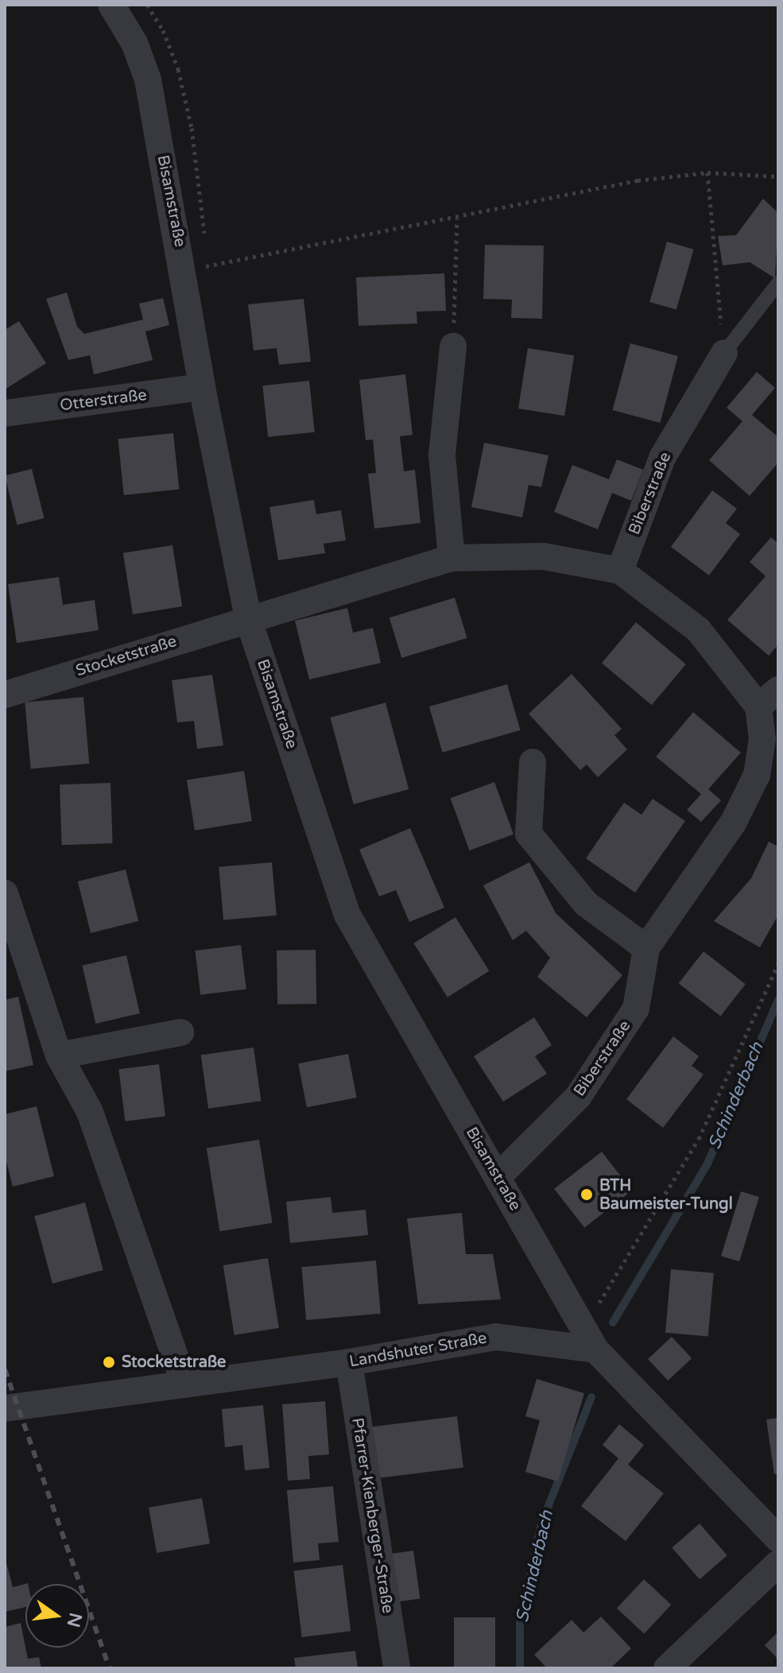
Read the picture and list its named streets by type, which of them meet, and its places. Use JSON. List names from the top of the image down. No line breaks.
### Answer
{"streets":{"street":["Bisamstraße","Otterstraße","Biberstraße","Stocketstraße","Landshuter Straße","Pfarrer-Kienberger-Straße"]},"crossings":[["Bisamstraße","Otterstraße"],["Bisamstraße","Biberstraße"],["Bisamstraße","Stocketstraße"],["Bisamstraße","Landshuter Straße"],["Biberstraße","Stocketstraße"],["Landshuter Straße","Pfarrer-Kienberger-Straße"]],"water":["Schinderbach"],"places":["BTH Baumeister-Tungl","Stocketstraße"],"north":"right"}
